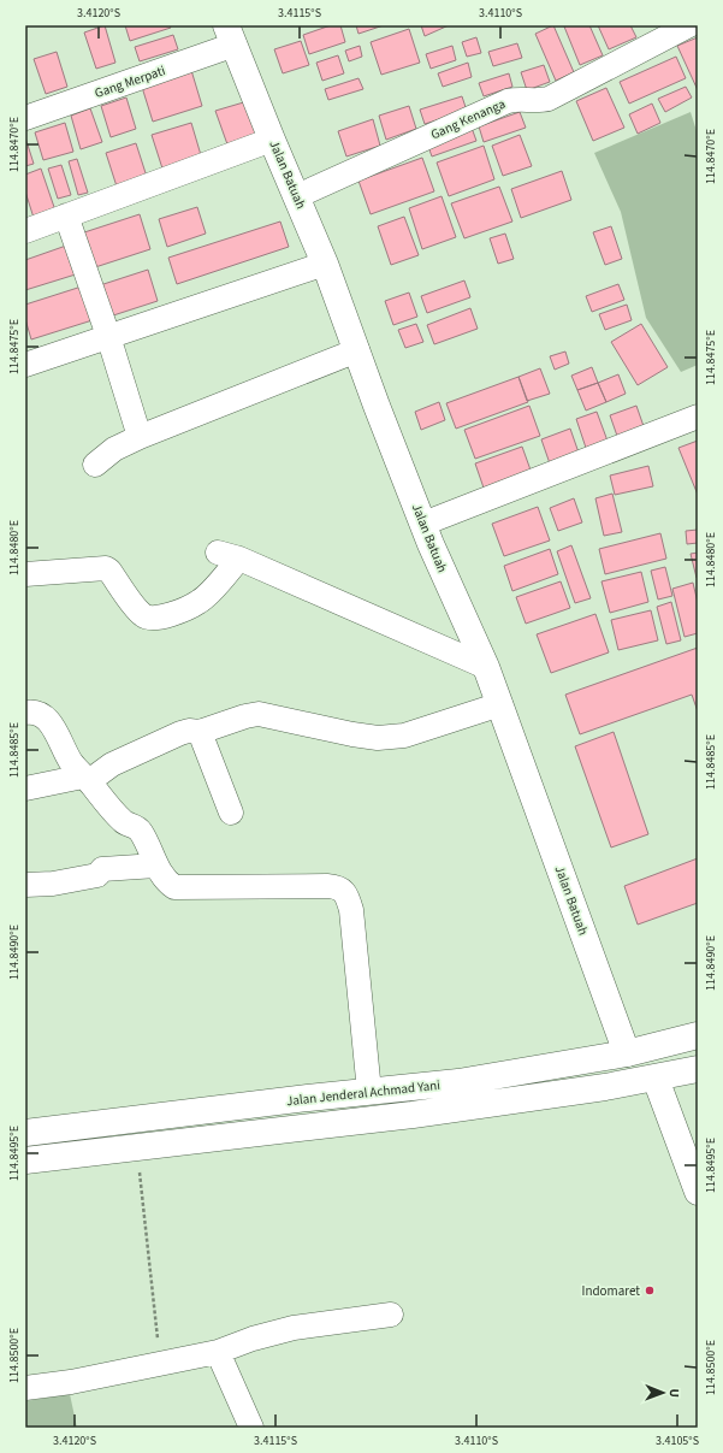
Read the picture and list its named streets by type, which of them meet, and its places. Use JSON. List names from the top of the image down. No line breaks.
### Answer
{"streets":{"main road":["Jalan Batuah","Jalan Jenderal Achmad Yani"],"street":["Gang Merpati","Gang Kenanga"]},"crossings":[["Gang Merpati","Jalan Batuah"],["Gang Kenanga","Jalan Batuah"],["Jalan Batuah","Jalan Jenderal Achmad Yani"]],"places":["Indomaret"],"north":"right","coordinates":["3.4120°S","3.4115°S","3.4110°S","114.8470°E","114.8475°E","114.8480°E","114.8485°E","114.8490°E","114.8495°E","114.8500°E","3.4105°S"]}
